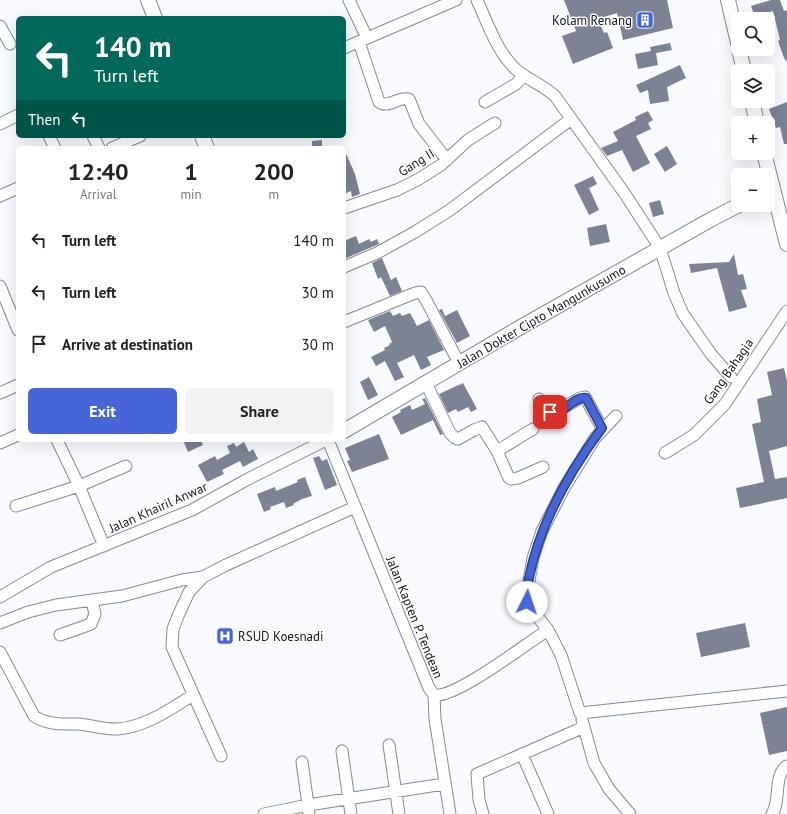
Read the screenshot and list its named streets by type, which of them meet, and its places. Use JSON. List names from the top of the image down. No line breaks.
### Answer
{"streets":{"main road":["Jalan Dokter Cipto Mangunkusumo"],"street":["Gang II","Gang Bahagia","Jalan Khairil Anwar","Jalan Kapten P. Tendean"]},"places":{"building":["Kolam Renang"],"hospital":["RSUD Koesnadi"]},"page":{"map_buttons":["+","−"],"turn":["140 m","Turn left"],"then":"Then","eta":["12:40","Arrival","1","min","200","m"],"list":[{"name":"Turn left","value":"140 m"},{"name":"Turn left","value":"30 m"},{"name":"Arrive at destination","value":"30 m"}],"buttons":["Exit","Share"]}}
